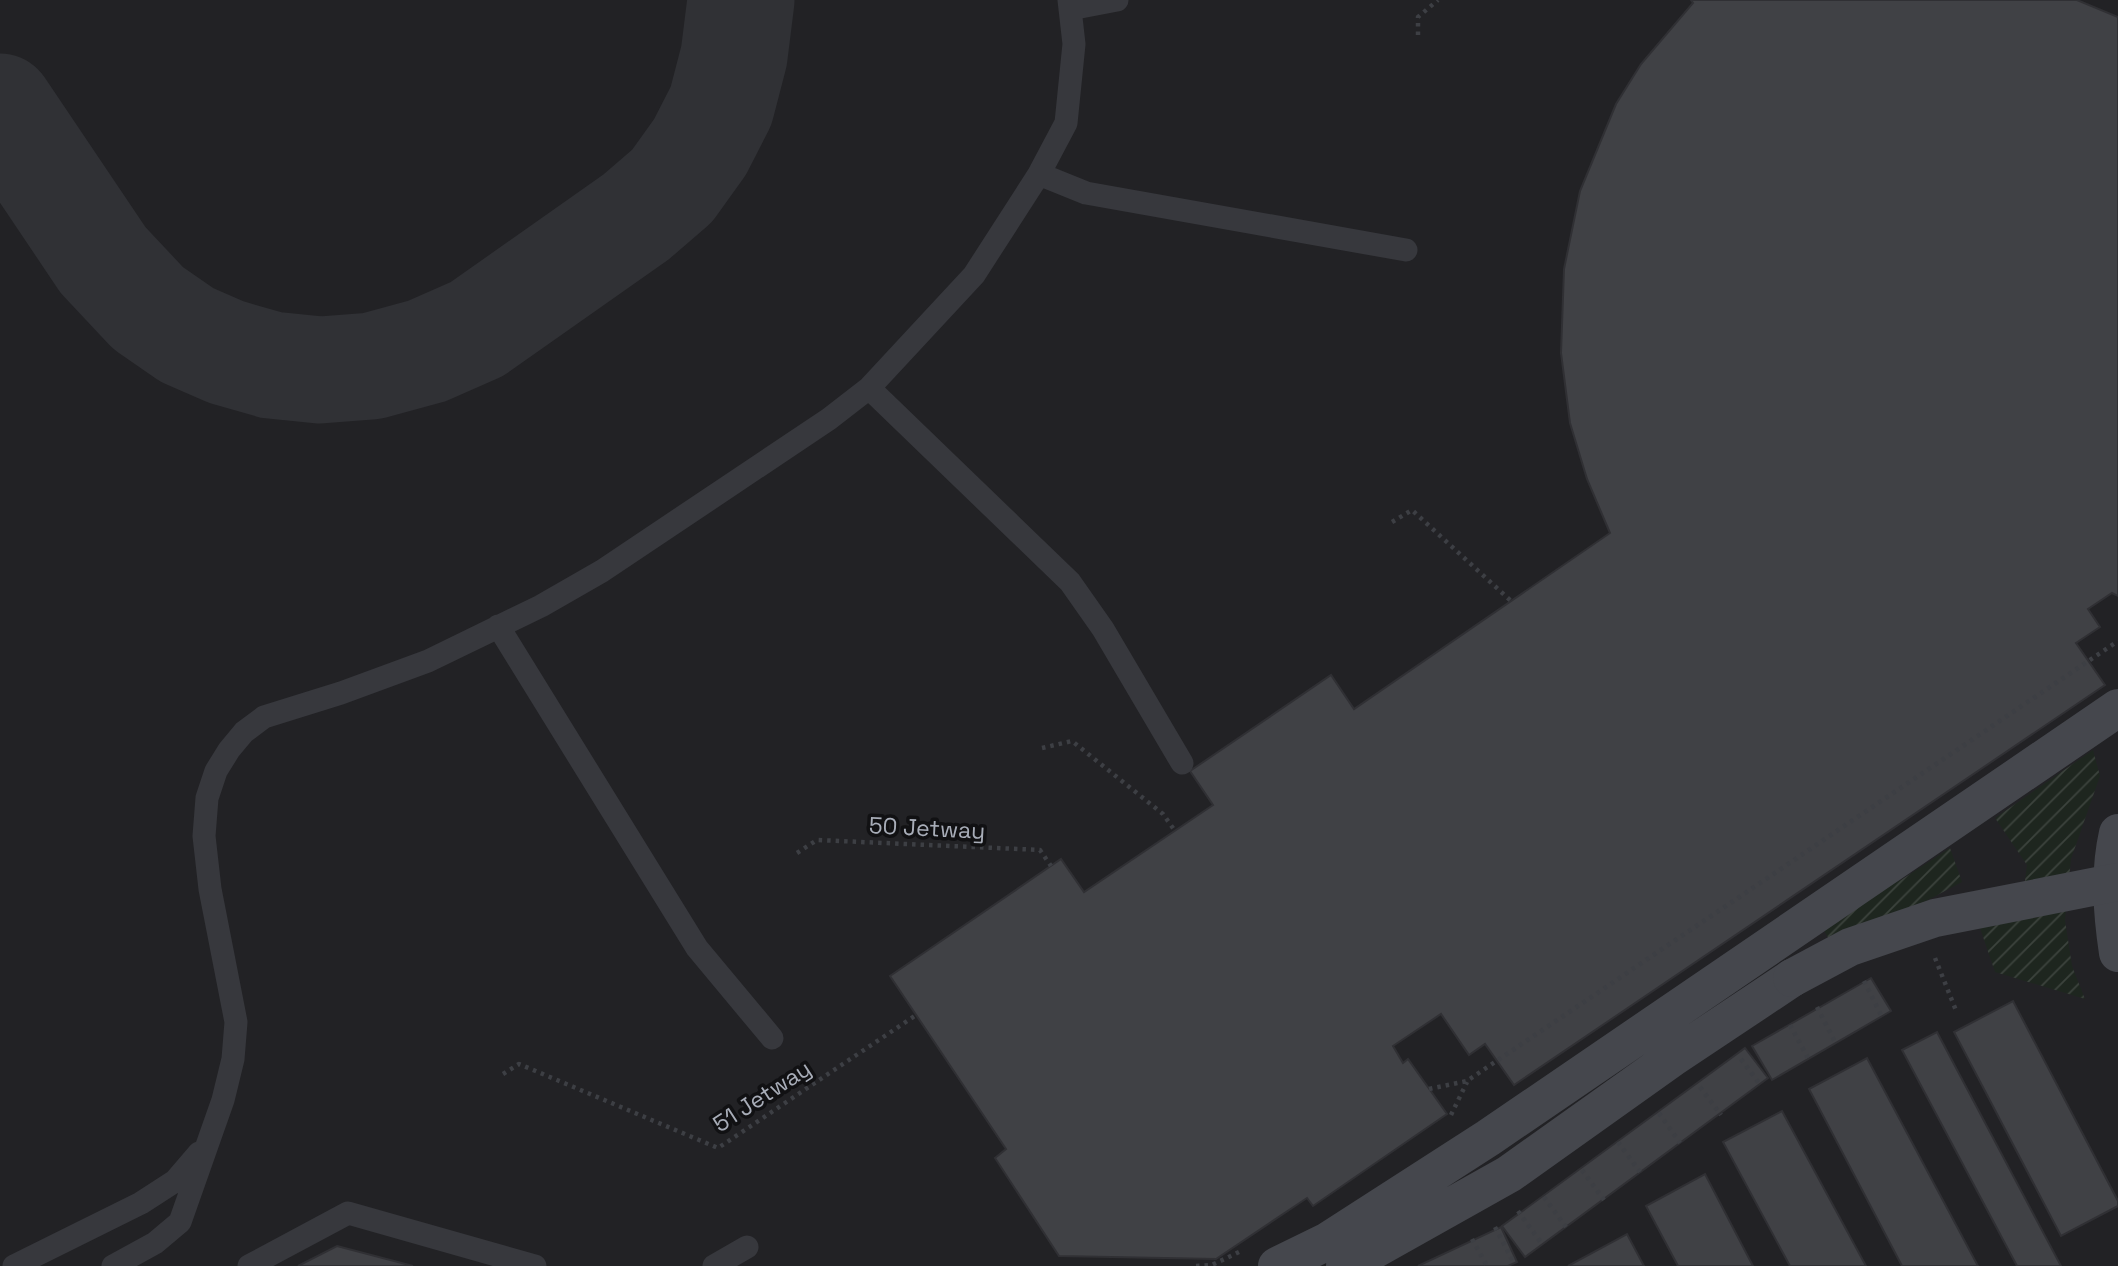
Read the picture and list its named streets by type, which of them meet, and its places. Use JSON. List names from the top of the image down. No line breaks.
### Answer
{"streets":{"path":["50 Jetway","51 Jetway"]}}
